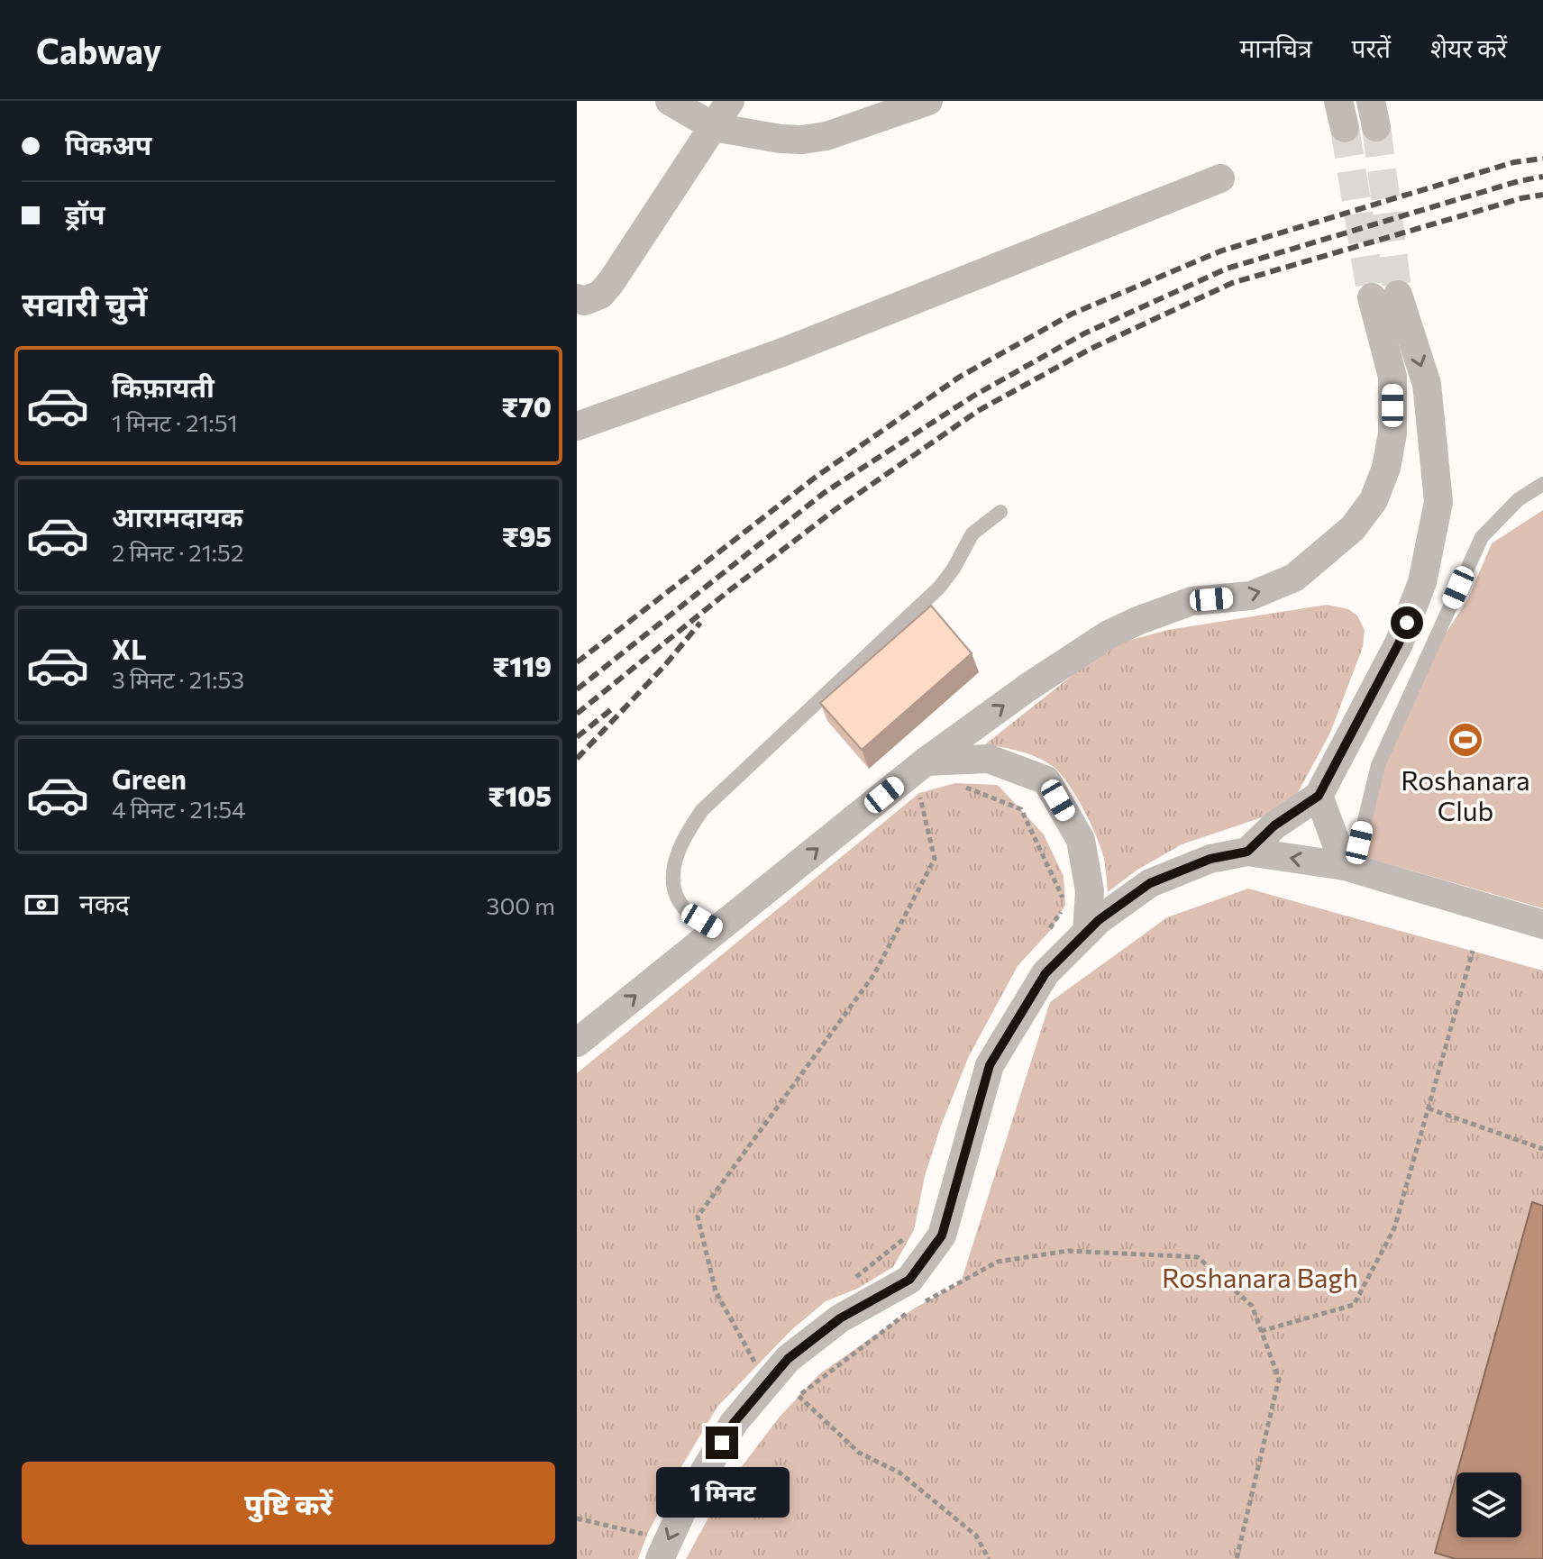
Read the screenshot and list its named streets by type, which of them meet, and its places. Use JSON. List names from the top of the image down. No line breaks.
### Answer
{"parks":["Roshanara Bagh"],"places":{"sports":["Roshanara Club"]},"page":{"header":"Cabway","nav":["मानचित्र","परतें","शेयर करें"],"banner":["पिकअप","ड्रॉप"],"heading":"सवारी चुनें","list":[{"name":"किफ़ायती","note":"1 मिनट · 21:51","value":"₹70"},{"name":"आरामदायक","note":"2 मिनट · 21:52","value":"₹95"},{"name":"XL","note":"3 मिनट · 21:53","value":"₹119"},{"name":"Green","note":"4 मिनट · 21:54","value":"₹105"}],"pay":["नकद","300 m"],"buttons":"पुष्टि करें","bubble":"1 मिनट"}}
